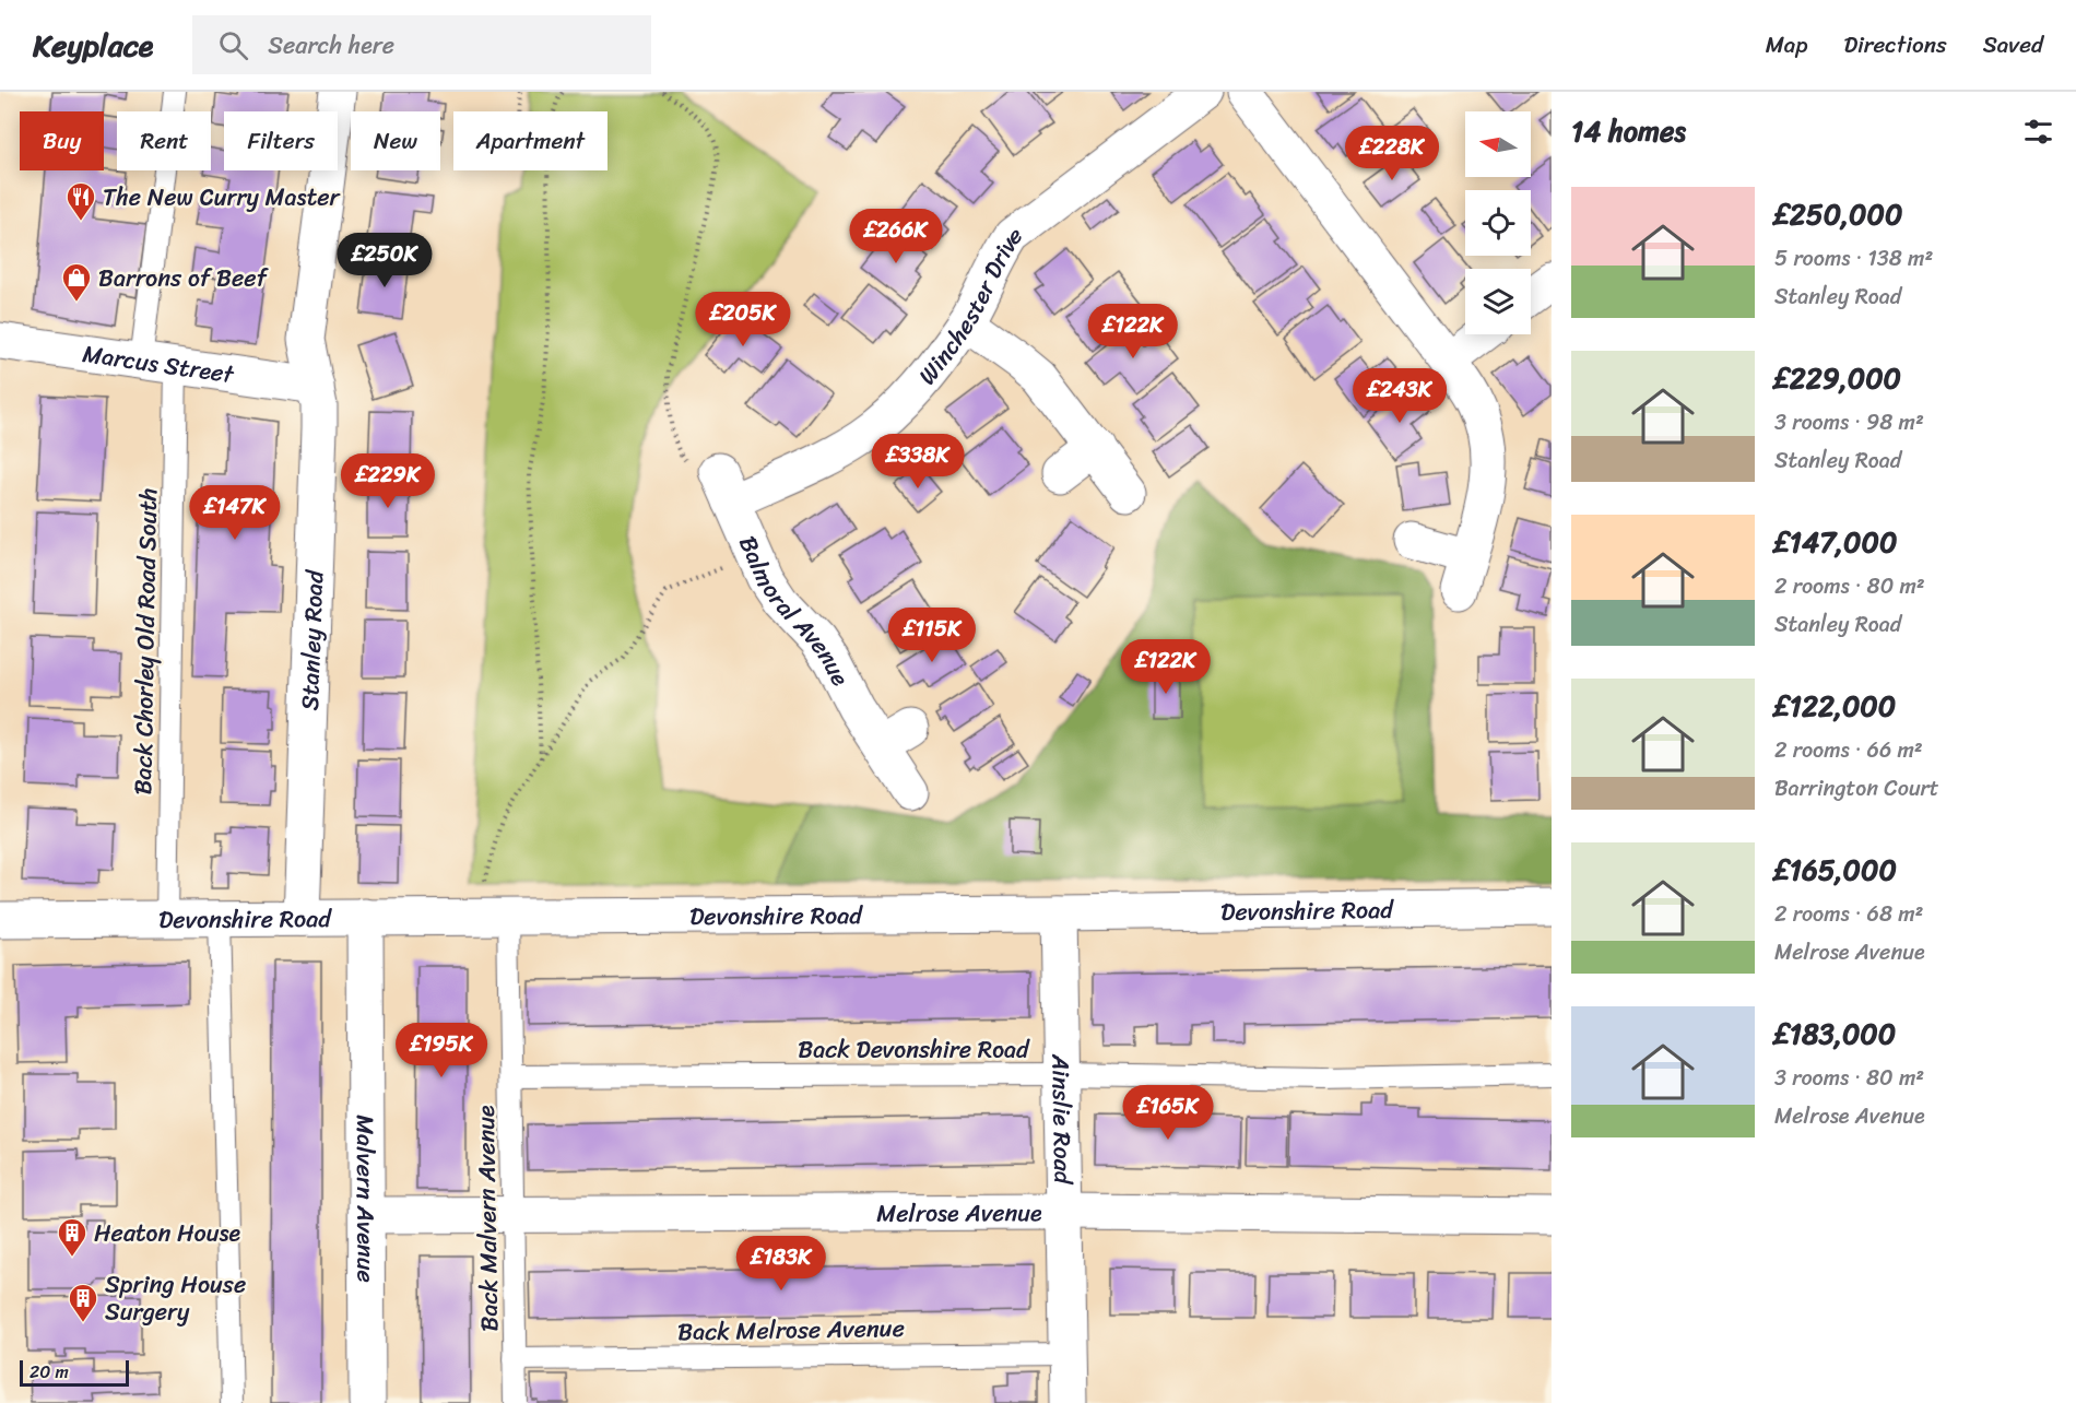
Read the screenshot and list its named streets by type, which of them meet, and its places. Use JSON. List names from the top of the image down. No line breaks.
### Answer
{"streets":{"street":["Winchester Drive","Marcus Street","Balmoral Avenue","Stanley Road","Devonshire Road","Ainslie Road","Malvern Avenue","Melrose Avenue"],"lane":["Back Chorley Old Road South","Back Devonshire Road","Back Malvern Avenue","Back Melrose Avenue"]},"crossings":[["Winchester Drive","Balmoral Avenue"],["Marcus Street","Stanley Road"],["Marcus Street","Back Chorley Old Road South"],["Stanley Road","Devonshire Road"],["Back Chorley Old Road South","Devonshire Road"],["Devonshire Road","Ainslie Road"],["Devonshire Road","Malvern Avenue"],["Devonshire Road","Back Malvern Avenue"],["Back Devonshire Road","Ainslie Road"],["Back Devonshire Road","Back Malvern Avenue"],["Ainslie Road","Melrose Avenue"],["Ainslie Road","Back Melrose Avenue"],["Malvern Avenue","Melrose Avenue"],["Melrose Avenue","Back Malvern Avenue"],["Back Malvern Avenue","Back Melrose Avenue"]],"places":{"restaurant":["The New Curry Master"],"shop":["Barrons of Beef"],"building":["Heaton House","Spring House Surgery"]},"scale_bar":"20 m","north":"left","page":{"header":"Keyplace","search":"Search here","nav":["Map","Directions","Saved"],"heading":"14 homes","chip":["Buy","Rent","Filters","New","Apartment"],"price":["£228K","£266K","£250K","£205K","£122K","£243K","£338K","£229K","£147K","£115K","£122K","£195K","£165K","£183K"],"list":[{"name":"£250,000","note":"5 rooms · 138 m² · Stanley Road"},{"name":"£229,000","note":"3 rooms · 98 m² · Stanley Road"},{"name":"£147,000","note":"2 rooms · 80 m² · Stanley Road"},{"name":"£122,000","note":"2 rooms · 66 m² · Barrington Court"},{"name":"£165,000","note":"2 rooms · 68 m² · Melrose Avenue"},{"name":"£183,000","note":"3 rooms · 80 m² · Melrose Avenue"}],"scale":"20 m"}}
